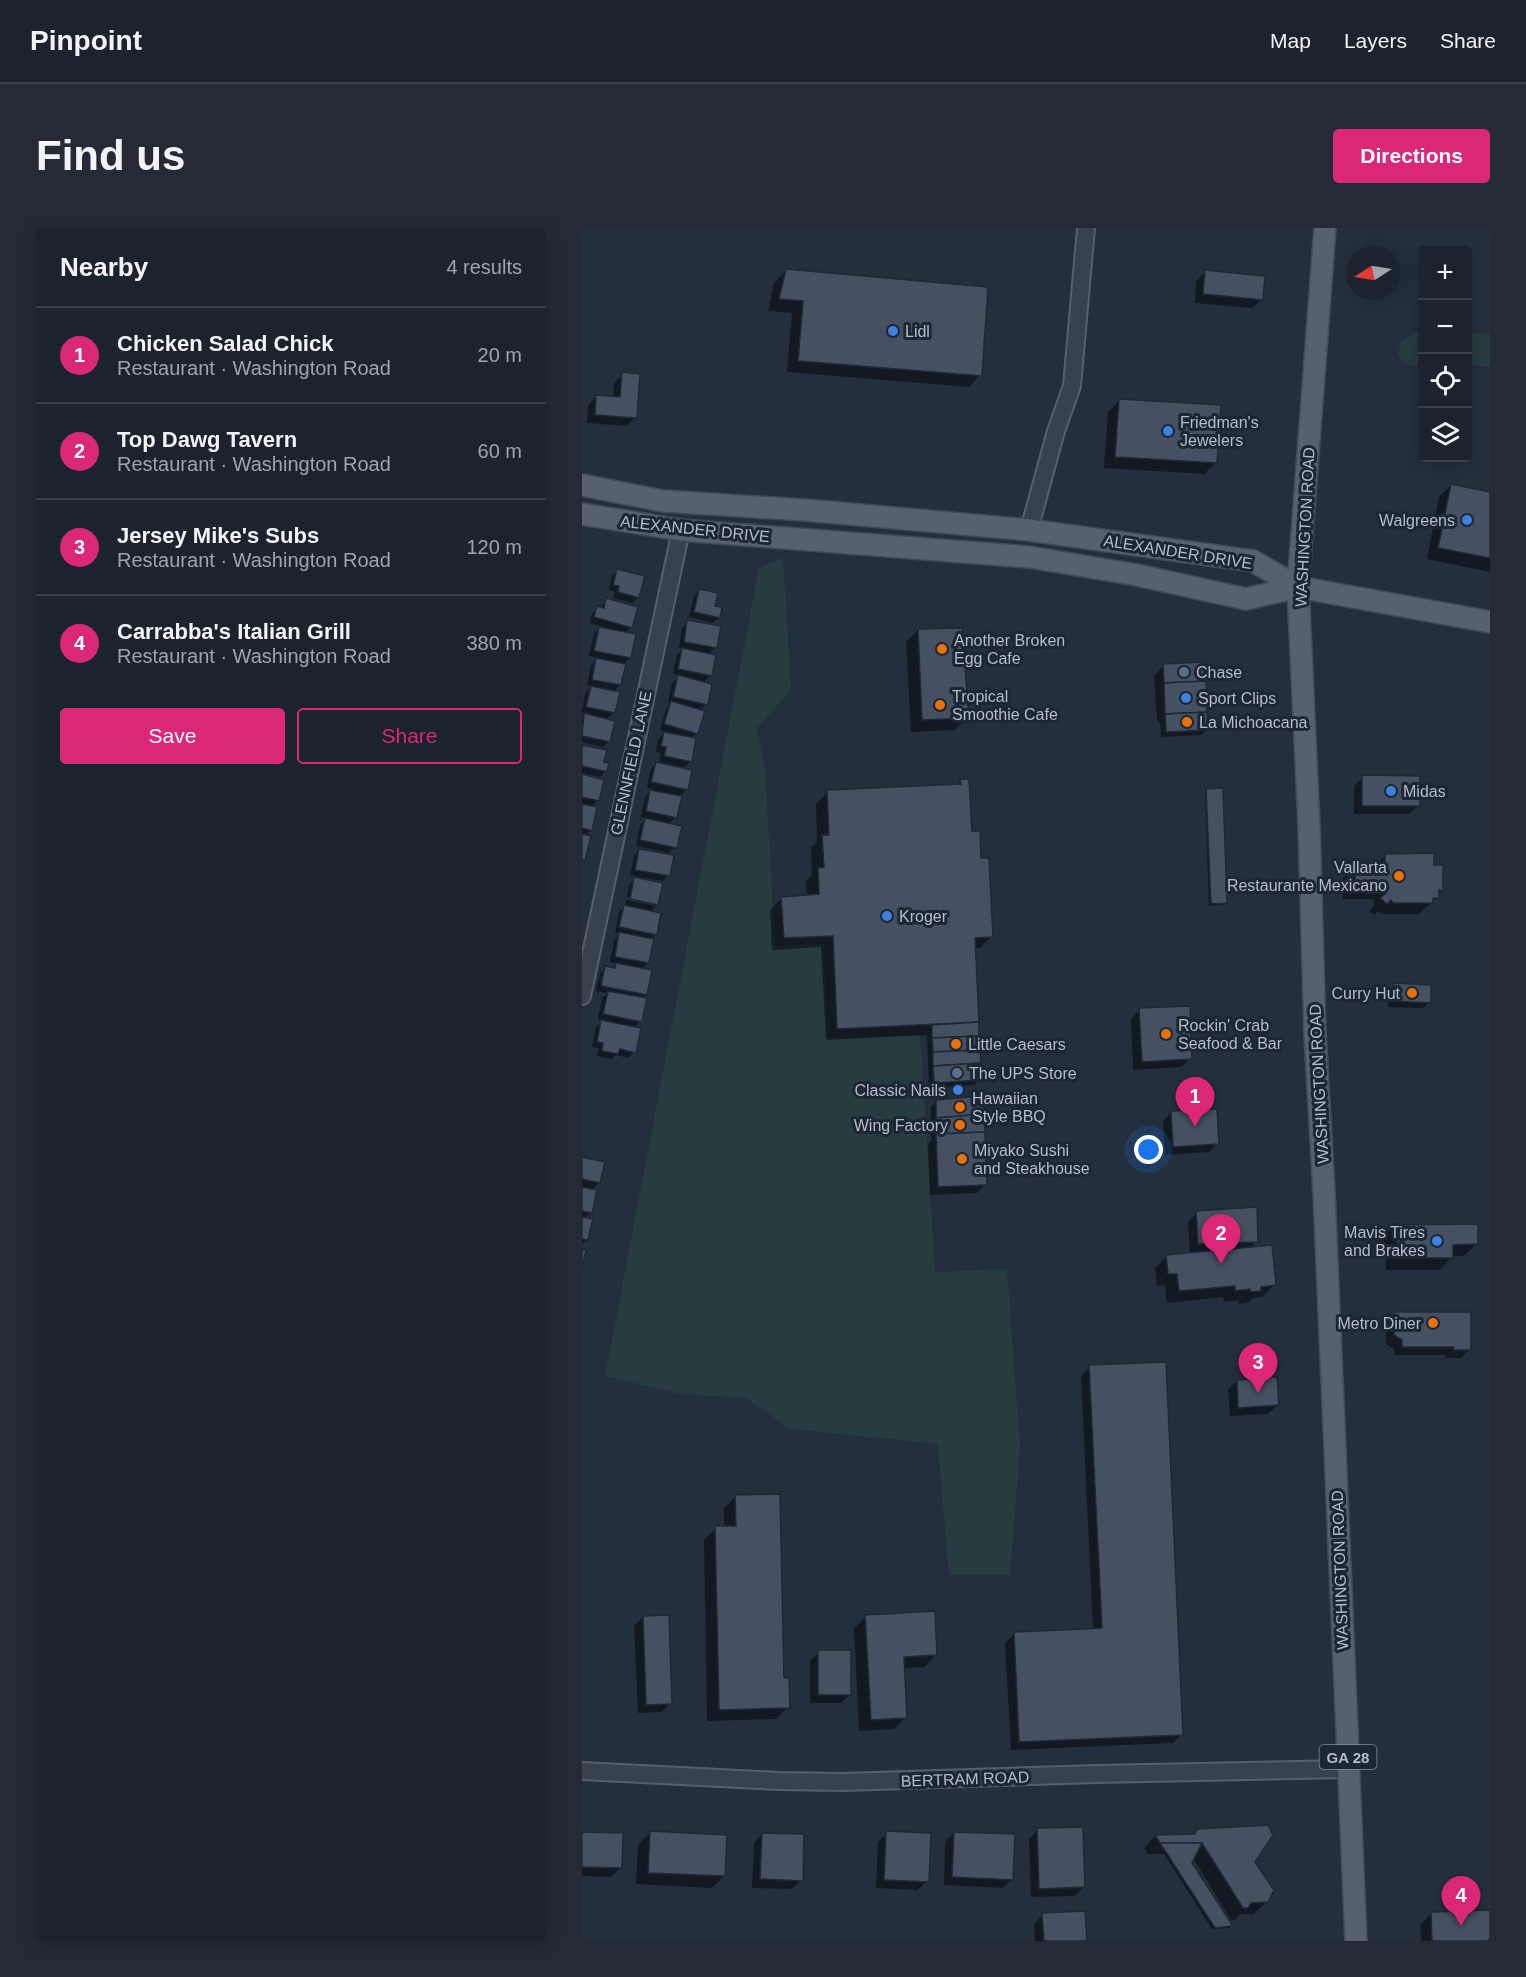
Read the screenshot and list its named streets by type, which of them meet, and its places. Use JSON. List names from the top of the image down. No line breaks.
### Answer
{"streets":{"main road":["WASHINGTON ROAD","ALEXANDER DRIVE","GA 28"],"street":["GLENNFIELD LANE","BERTRAM ROAD"]},"crossings":[["WASHINGTON ROAD","ALEXANDER DRIVE"],["WASHINGTON ROAD","BERTRAM ROAD"],["ALEXANDER DRIVE","GLENNFIELD LANE"]],"places":["Lidl","Friedman's Jewelers","Walgreens","Another Broken Egg Cafe","Chase","Sport Clips","Tropical Smoothie Cafe","La Michoacana","Midas","Vallarta Restaurante Mexicano","Kroger","Curry Hut","Rockin' Crab Seafood & Bar","Little Caesars","The UPS Store","Classic Nails","Hawaiian Style BBQ","Wing Factory","Miyako Sushi and Steakhouse","Mavis Tires and Brakes","Metro Diner"],"north":"left","page":{"header":"Pinpoint","nav":["Map","Layers","Share"],"buttons":["Directions",["Save","Share"]],"title":"Find us","heading":["Nearby","4 results"],"map_buttons":["+","−"],"list":[{"mark":"1","name":"Chicken Salad Chick","note":"Restaurant · Washington Road","value":"20 m"},{"mark":"2","name":"Top Dawg Tavern","note":"Restaurant · Washington Road","value":"60 m"},{"mark":"3","name":"Jersey Mike's Subs","note":"Restaurant · Washington Road","value":"120 m"},{"mark":"4","name":"Carrabba's Italian Grill","note":"Restaurant · Washington Road","value":"380 m"}],"pins":["1","2","3","4"]}}
